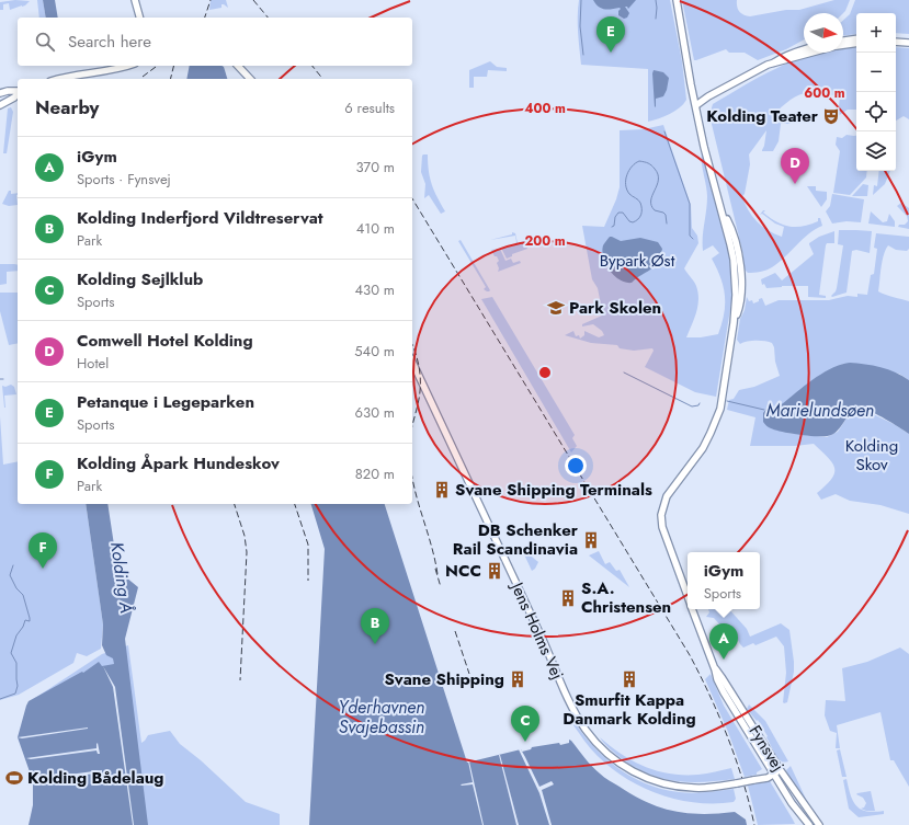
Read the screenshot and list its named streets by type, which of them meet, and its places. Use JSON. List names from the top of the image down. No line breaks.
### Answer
{"streets":{"main road":["Jens Holms Vej","Fynsvej"]},"crossings":[["Jens Holms Vej","Fynsvej"]],"water":["Marielundsøen","Kolding Å","Yderhavnen Svajebassin"],"parks":["Bypark Øst","Kolding Skov"],"places":{"theatre":["Kolding Teater"],"school or university":["Park Skolen"],"building":["Svane Shipping Terminals","DB Schenker Rail Scandinavia","NCC","S.A. Christensen","Svane Shipping","Smurfit Kappa Danmark Kolding"],"sports":["Kolding Bådelaug"]},"north":"right","page":{"map_buttons":["+","−"],"pins":["E","D","F","B","A","C"],"search":"Search here","heading":["Nearby","6 results"],"list":[{"mark":"A","name":"iGym","note":"Sports · Fynsvej","value":"370 m"},{"mark":"B","name":"Kolding Inderfjord Vildtreservat","note":"Park","value":"410 m"},{"mark":"C","name":"Kolding Sejlklub","note":"Sports","value":"430 m"},{"mark":"D","name":"Comwell Hotel Kolding","note":"Hotel","value":"540 m"},{"mark":"E","name":"Petanque i Legeparken","note":"Sports","value":"630 m"},{"mark":"F","name":"Kolding Åpark Hundeskov","note":"Park","value":"820 m"}],"popup":["iGym","Sports"]},"rings":["600 m","400 m","200 m"]}
